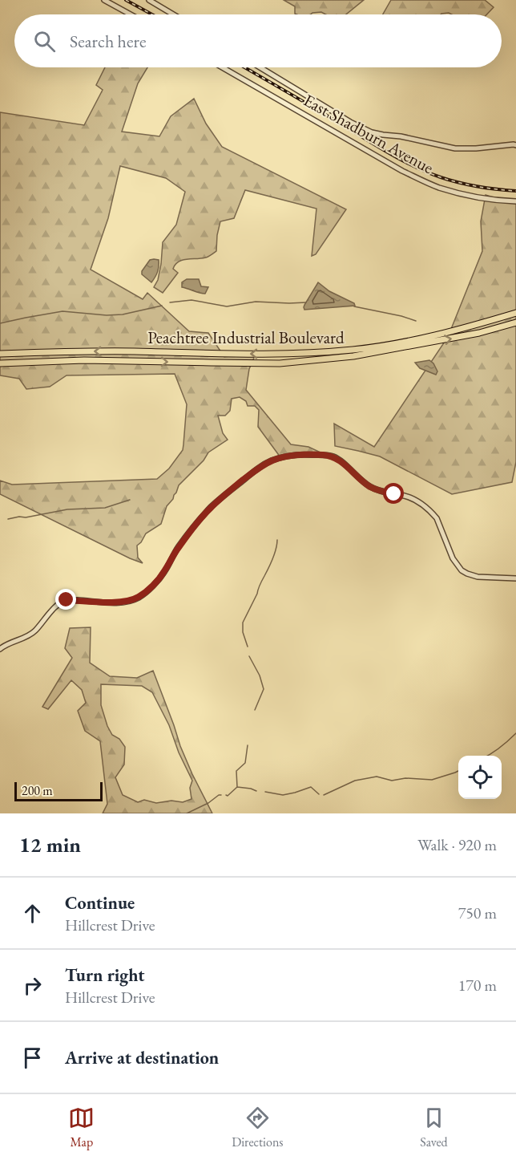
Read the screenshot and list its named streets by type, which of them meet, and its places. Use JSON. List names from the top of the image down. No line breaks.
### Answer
{"streets":{"main road":["Peachtree Industrial Boulevard"],"street":["East Shadburn Avenue"]},"scale_bar":"200 m","page":{"search":"Search here","scale":"200 m","heading":["12 min","Walk · 920 m"],"list":[["Continue","Hillcrest Drive","750 m"],["Turn right","Hillcrest Drive","170 m"],"Arrive at destination"],"nav":["Map","Directions","Saved"]}}
